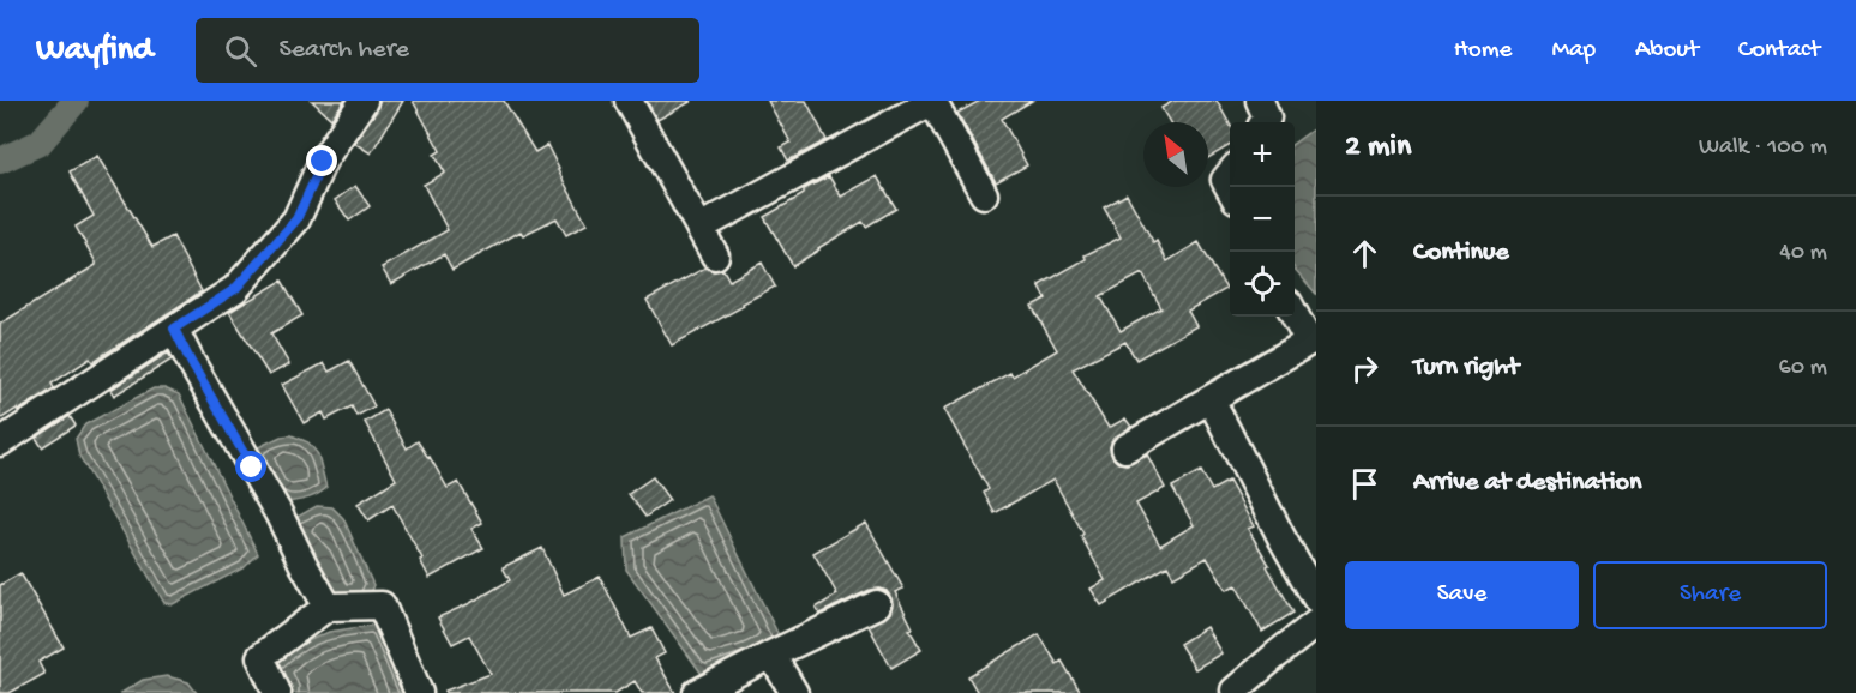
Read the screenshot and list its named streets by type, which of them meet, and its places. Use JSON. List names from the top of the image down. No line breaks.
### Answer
{"north":"top left","page":{"header":"Wayfind","search":"Search here","nav":["Home","Map","About","Contact"],"heading":["2 min","Walk · 100 m"],"map_buttons":["+","−"],"list":[["Continue","40 m"],["Turn right","60 m"],"Arrive at destination"],"buttons":["Save","Share"]}}
